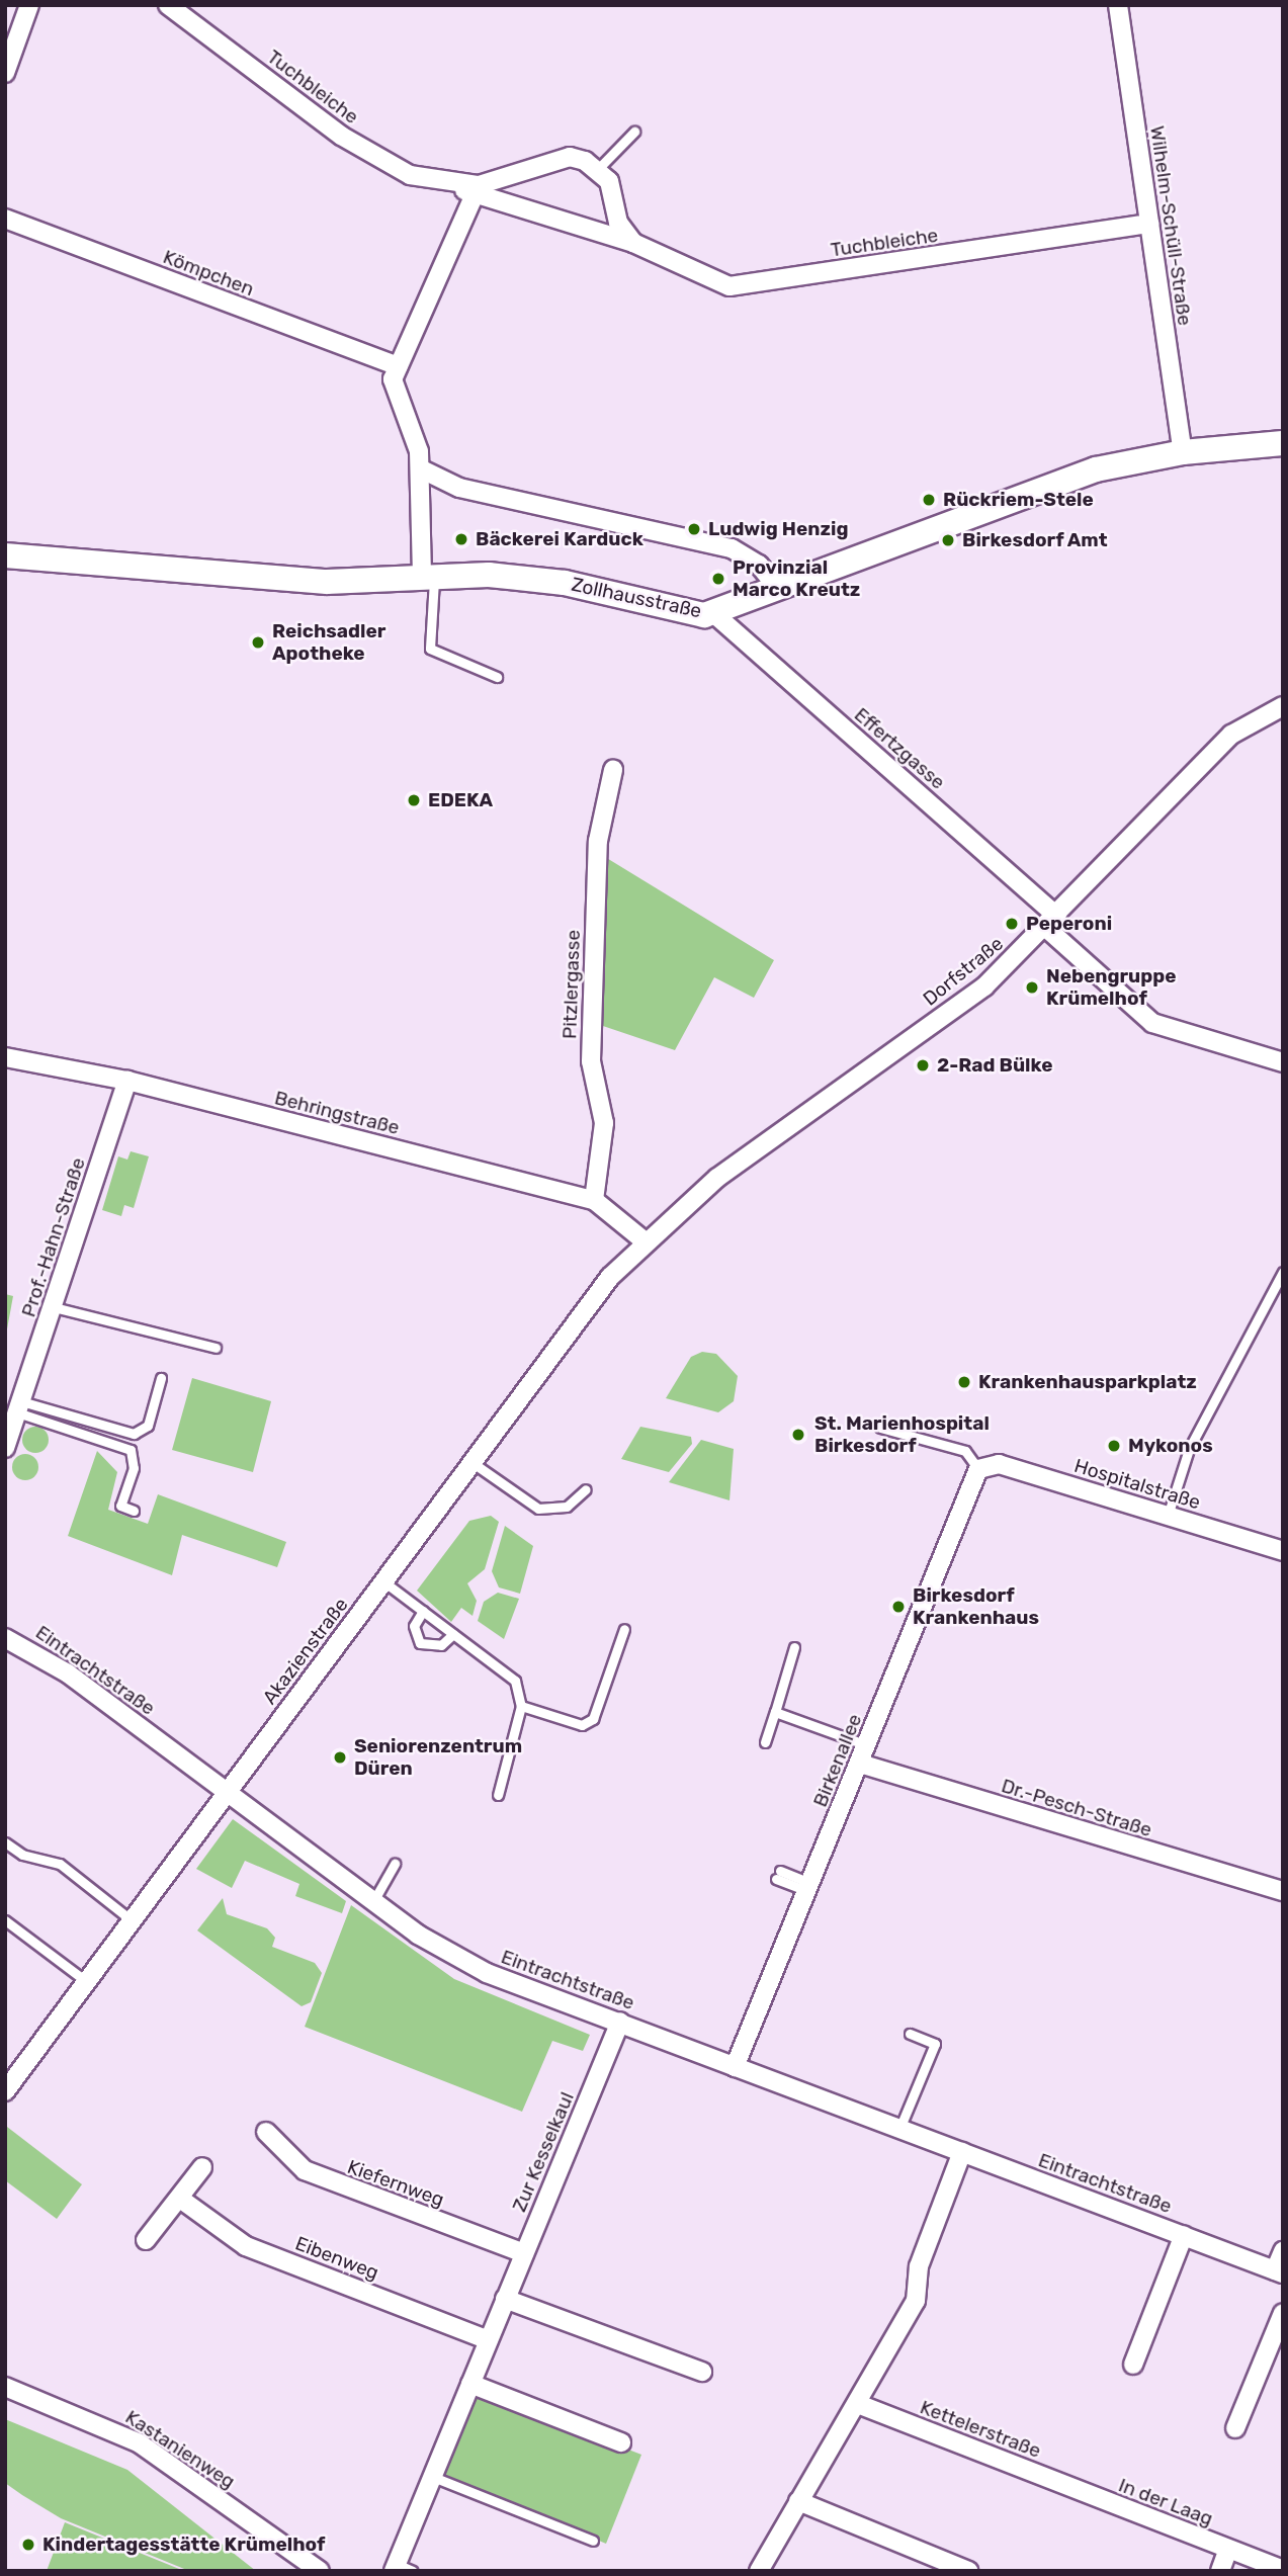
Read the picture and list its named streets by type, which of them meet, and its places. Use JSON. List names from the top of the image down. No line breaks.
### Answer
{"streets":{"street":["Tuchbleiche","Wilhelm-Schüll-Straße","Kömpchen","Zollhausstraße","Effertzgasse","Dorfstraße","Pitzlergasse","Behringstraße","Prof.-Hahn-Straße","Hospitalstraße","Akazienstraße","Eintrachtstraße","Birkenallee","Dr.-Pesch-Straße","Zur Kesselkaul","Kiefernweg","Eibenweg","Kettelerstraße","Kastanienweg","In der Laag"]},"crossings":[["Tuchbleiche","Wilhelm-Schüll-Straße"],["Wilhelm-Schüll-Straße","Zollhausstraße"],["Zollhausstraße","Effertzgasse"],["Effertzgasse","Dorfstraße"],["Dorfstraße","Behringstraße"],["Dorfstraße","Akazienstraße"],["Pitzlergasse","Behringstraße"],["Behringstraße","Prof.-Hahn-Straße"],["Behringstraße","Akazienstraße"],["Hospitalstraße","Birkenallee"],["Akazienstraße","Eintrachtstraße"],["Eintrachtstraße","Birkenallee"],["Eintrachtstraße","Zur Kesselkaul"],["Birkenallee","Dr.-Pesch-Straße"],["Zur Kesselkaul","Kiefernweg"],["Zur Kesselkaul","Eibenweg"],["Kettelerstraße","In der Laag"]],"places":["Rückriem-Stele","Ludwig Henzig","Bäckerei Karduck","Birkesdorf Amt","Provinzial Marco Kreutz","Reichsadler Apotheke","EDEKA","Peperoni","Nebengruppe Krümelhof","2-Rad Bülke","Krankenhausparkplatz","St. Marienhospital Birkesdorf","Mykonos","Birkesdorf Krankenhaus","Seniorenzentrum Düren","Kindertagesstätte Krümelhof"]}
